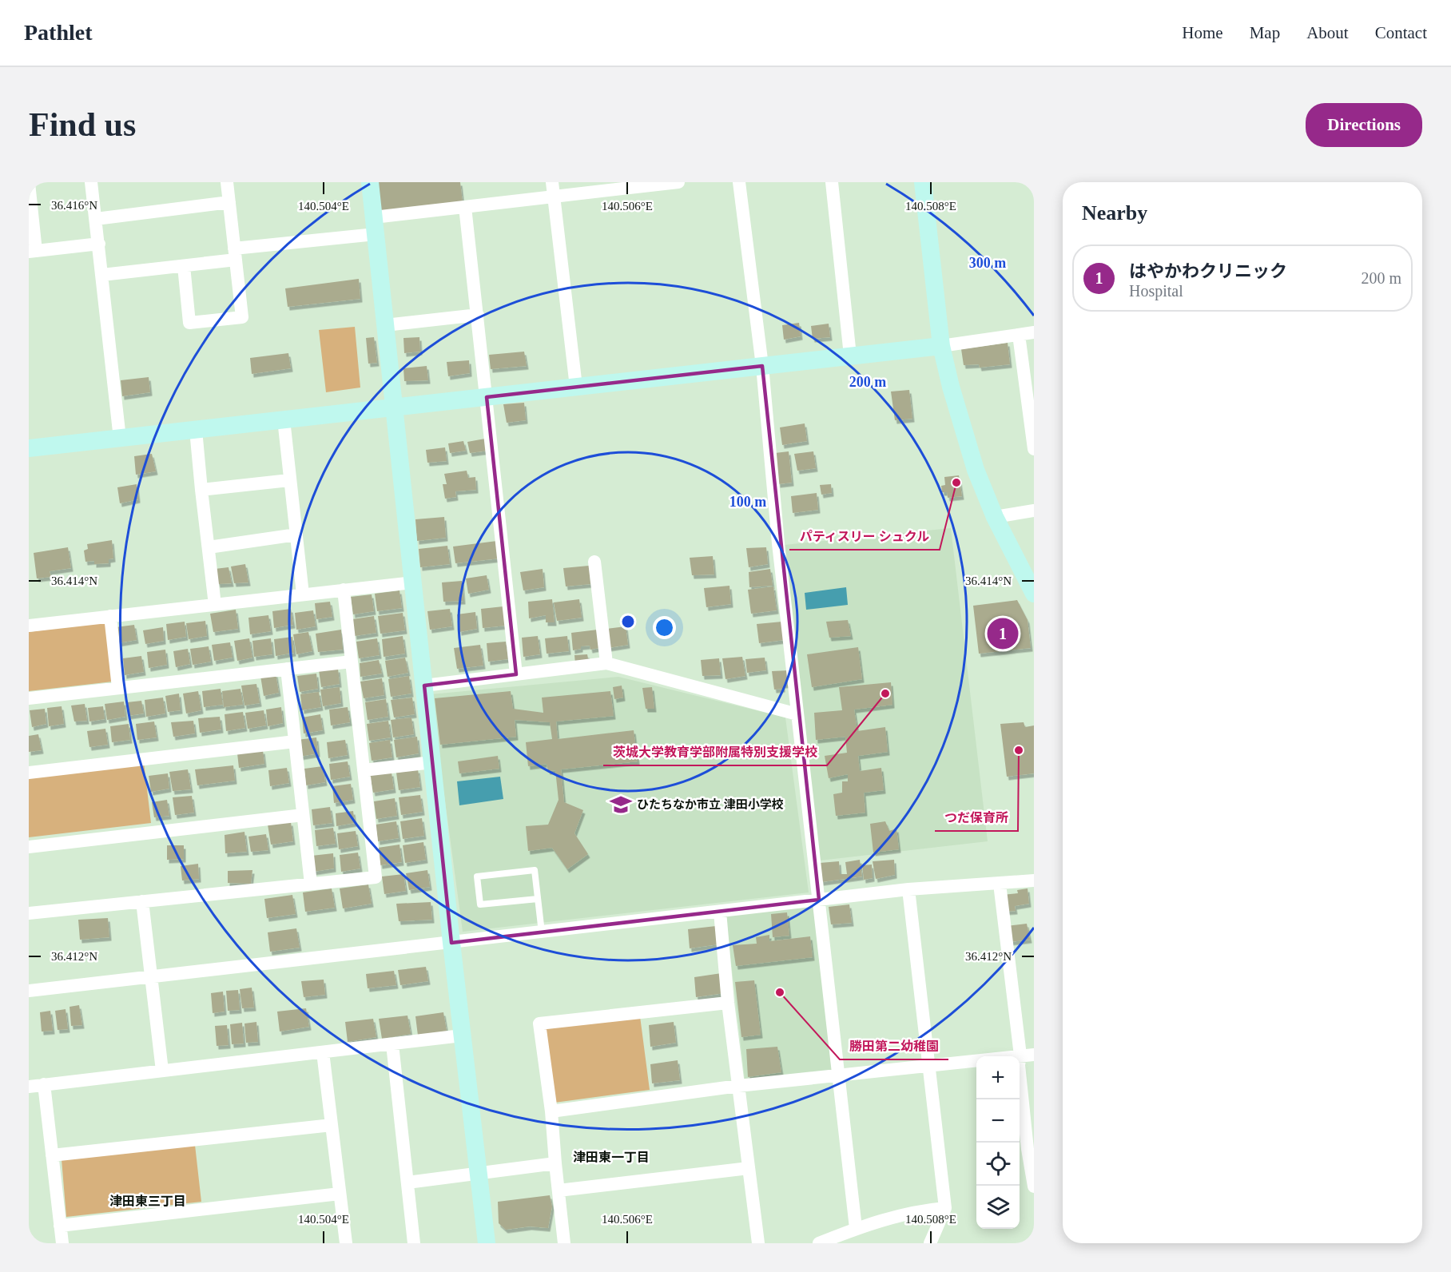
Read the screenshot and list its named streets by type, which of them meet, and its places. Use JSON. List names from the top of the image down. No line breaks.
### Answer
{"districts":["津田東一丁目","津田東三丁目"],"places":{"other":["パティスリー シュクル","茨城大学教育学部附属特別支援学校","つだ保育所","勝田第二幼稚園"],"school or university":["ひたちなか市立 津田小学校"]},"page":{"header":"Pathlet","nav":["Home","Map","About","Contact"],"buttons":"Directions","title":"Find us","heading":"Nearby","list":[{"mark":"1","name":"はやかわクリニック","note":"Hospital","value":"200 m"}],"pins":"1","map_buttons":["+","−"]},"coordinates":["36.416°N","140.504°E","140.506°E","140.508°E","36.414°N","36.412°N"],"rings":["300 m","200 m","100 m"]}
